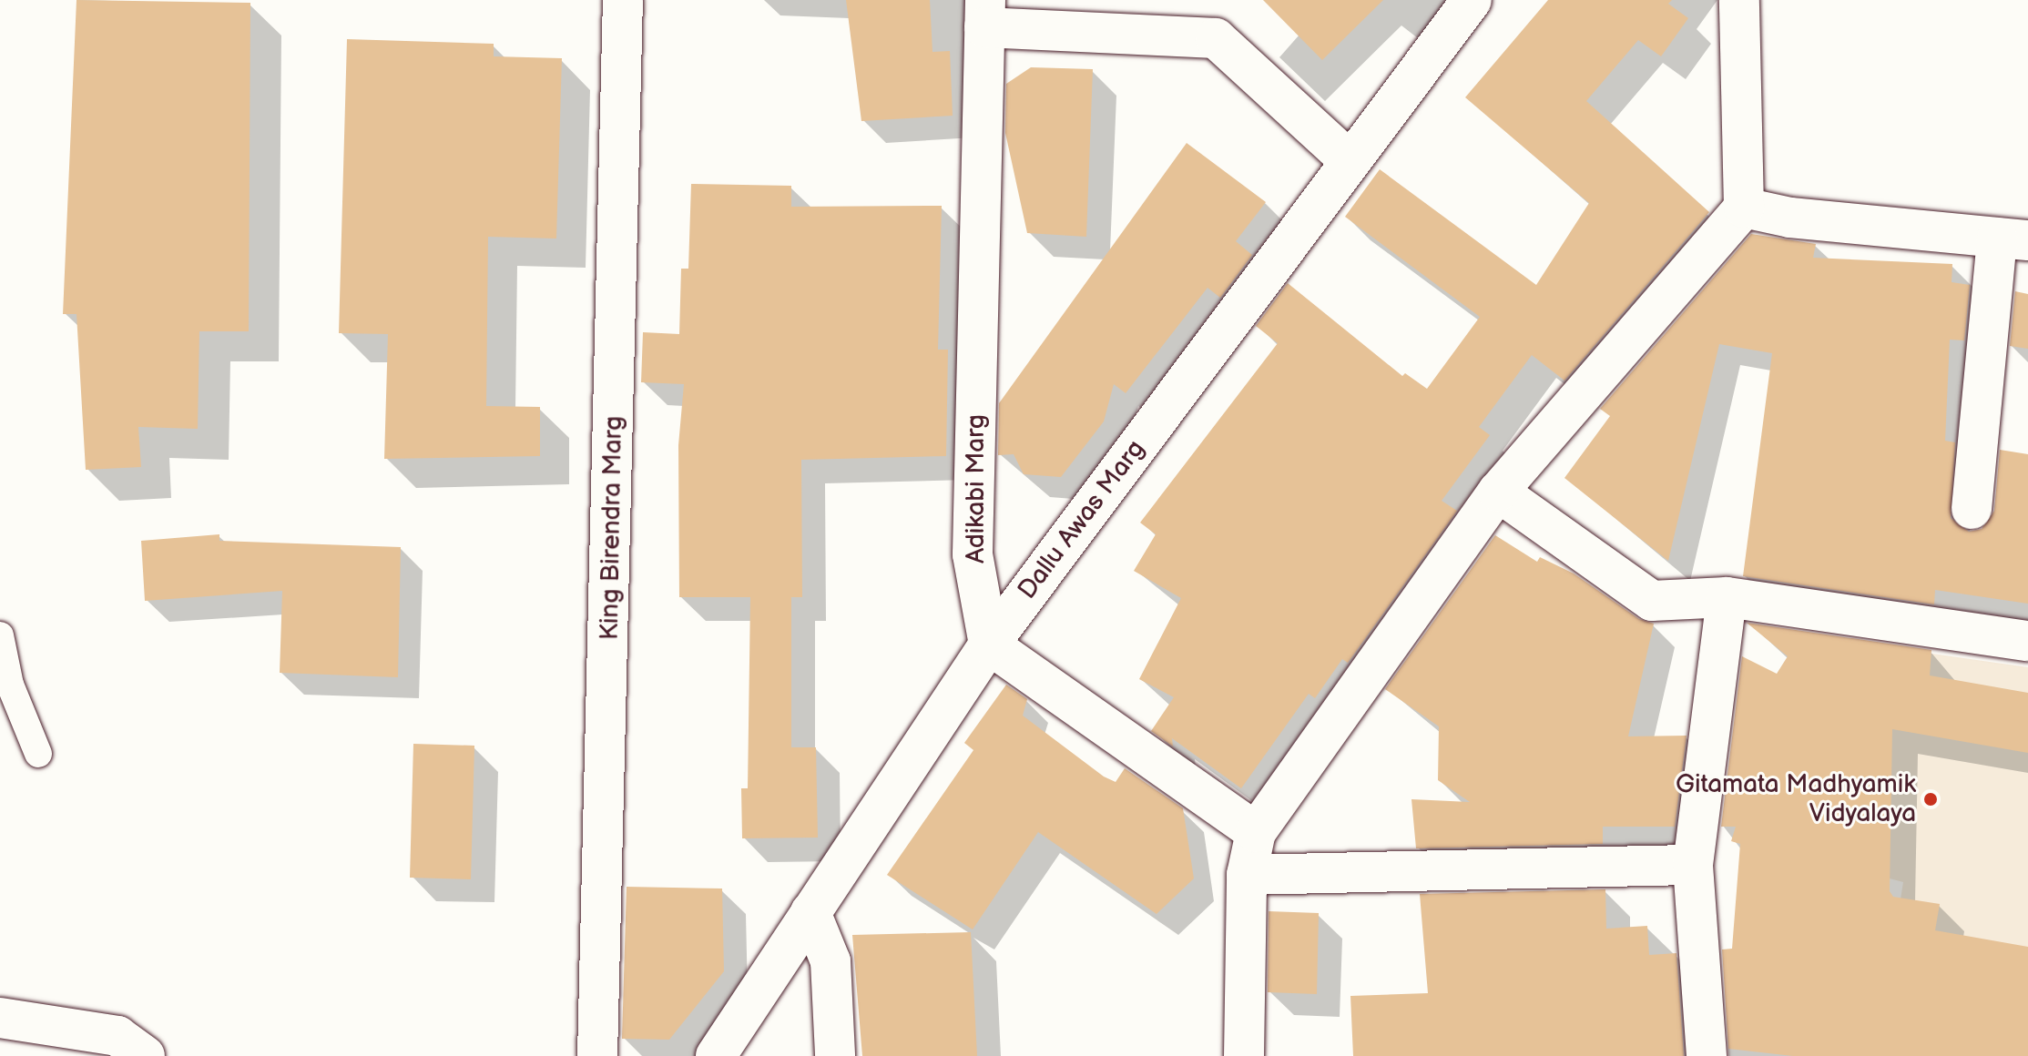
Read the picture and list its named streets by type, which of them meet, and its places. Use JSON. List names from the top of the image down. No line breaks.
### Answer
{"streets":{"street":["Adikabi Marg","Dallu Awas Marg","King Birendra Marg"]},"crossings":[["Adikabi Marg","Dallu Awas Marg"]],"places":["Gitamata Madhyamik Vidyalaya"]}
